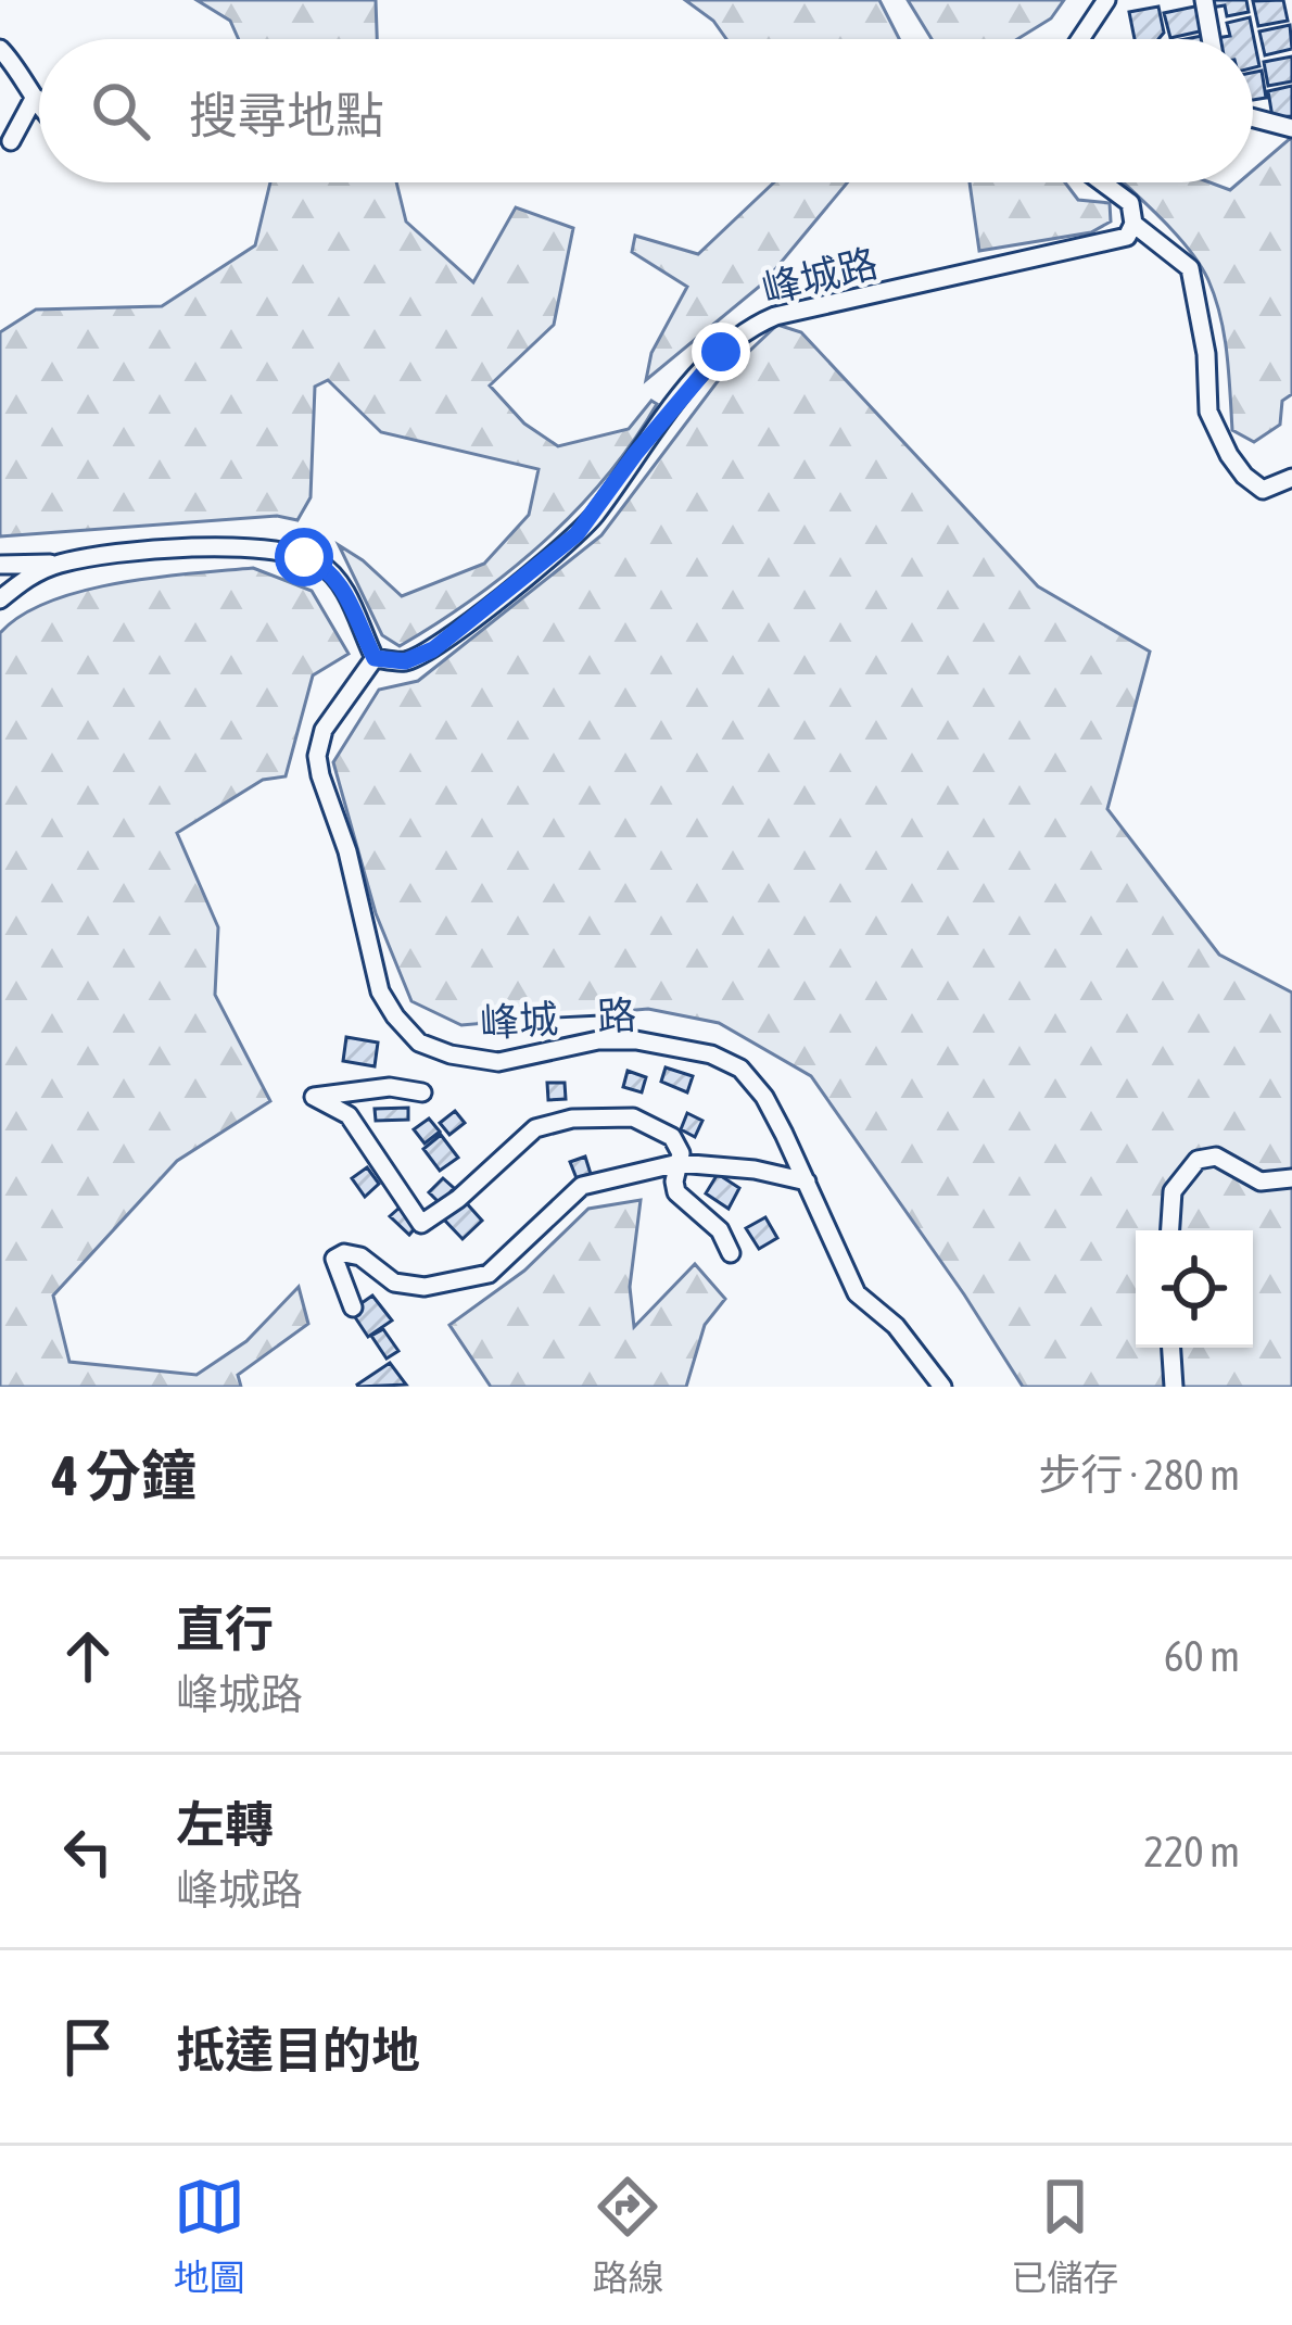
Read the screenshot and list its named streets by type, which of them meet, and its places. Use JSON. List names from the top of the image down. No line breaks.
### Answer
{"streets":{"street":["峰城路","峰城一路"]},"crossings":[["峰城路","峰城一路"]],"page":{"search":"搜尋地點","heading":["4 分鐘","步行 · 280 m"],"list":[["直行","峰城路","60 m"],["左轉","峰城路","220 m"],"抵達目的地"],"nav":["地圖","路線","已儲存"]}}
